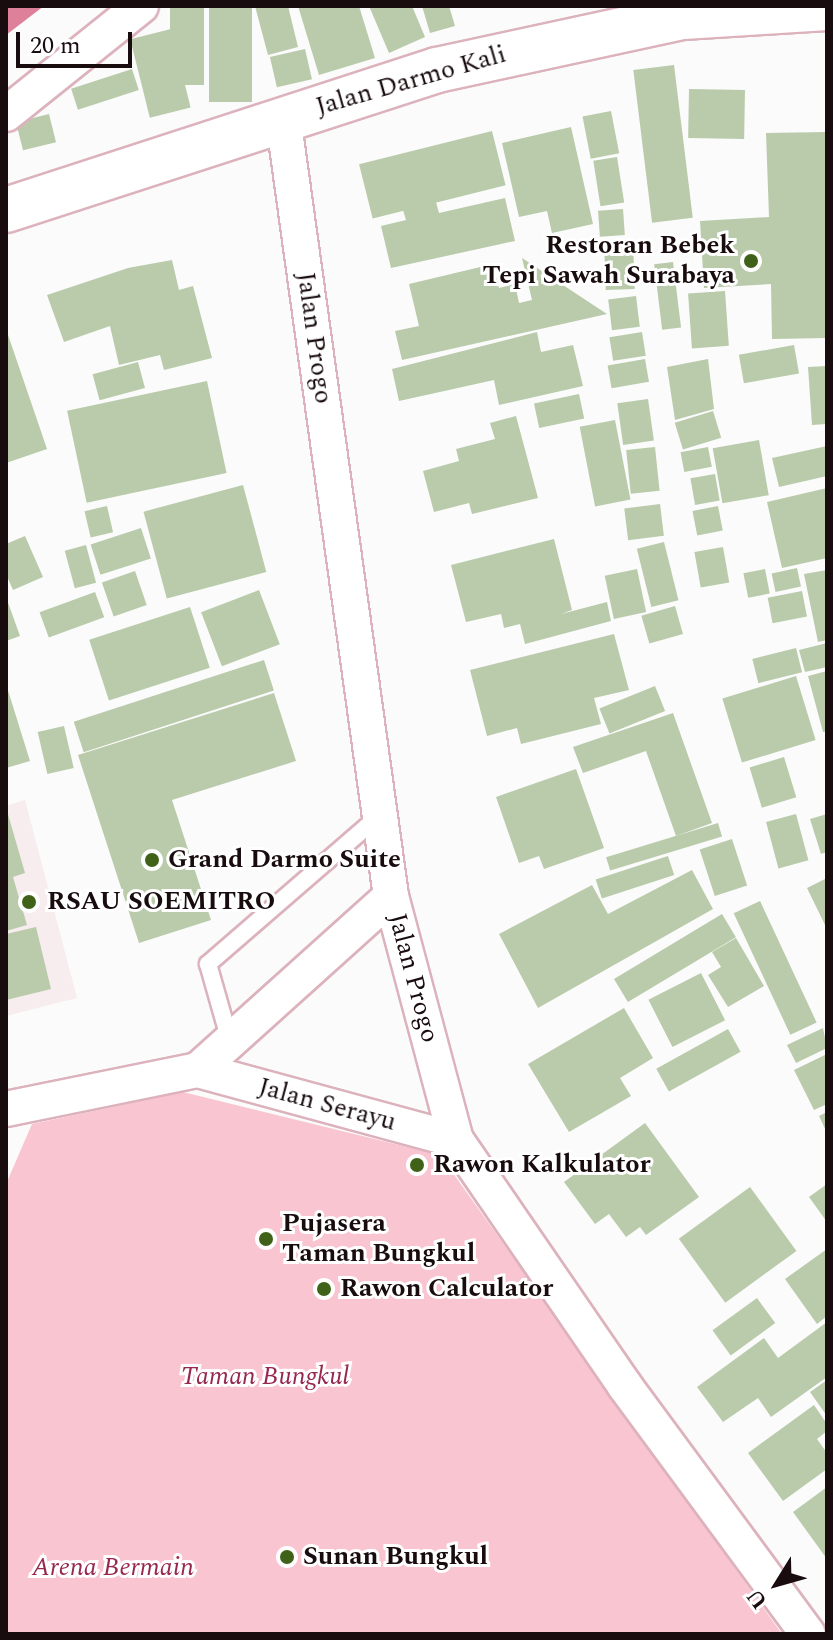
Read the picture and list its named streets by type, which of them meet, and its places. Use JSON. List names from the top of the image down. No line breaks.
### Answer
{"streets":{"main road":["Jalan Darmo Kali"],"street":["Jalan Progo","Jalan Serayu"]},"crossings":[["Jalan Darmo Kali","Jalan Progo"],["Jalan Progo","Jalan Serayu"]],"parks":["Taman Bungkul","Arena Bermain"],"places":["Restoran Bebek Tepi Sawah Surabaya","Grand Darmo Suite","RSAU SOEMITRO","Rawon Kalkulator","Pujasera Taman Bungkul","Rawon Calculator","Sunan Bungkul"],"scale_bar":"20 m","north":"bottom left"}
